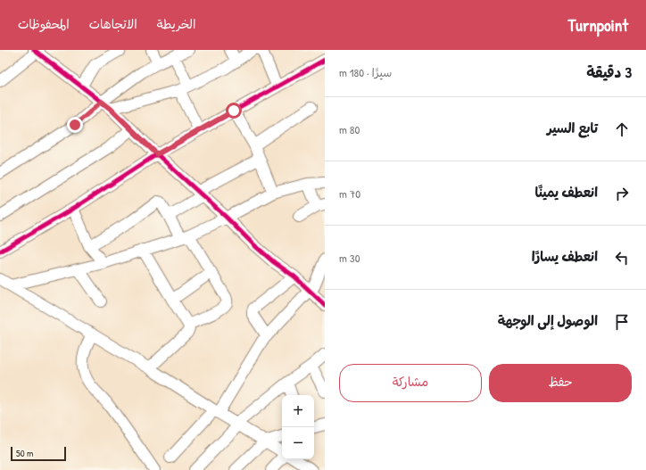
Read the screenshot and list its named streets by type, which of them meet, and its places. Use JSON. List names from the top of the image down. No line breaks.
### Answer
{"scale_bar":"50 m","page":{"header":"Turnpoint","nav":["الخريطة","الاتجاهات","المحفوظات"],"heading":["3 دقيقة","سيرًا · 180 m"],"list":[["تابع السير","80 m"],["انعطف يمينًا","70 m"],["انعطف يسارًا","30 m"],"الوصول إلى الوجهة"],"buttons":["حفظ","مشاركة"],"map_buttons":["+","−"],"scale":"50 m"}}
